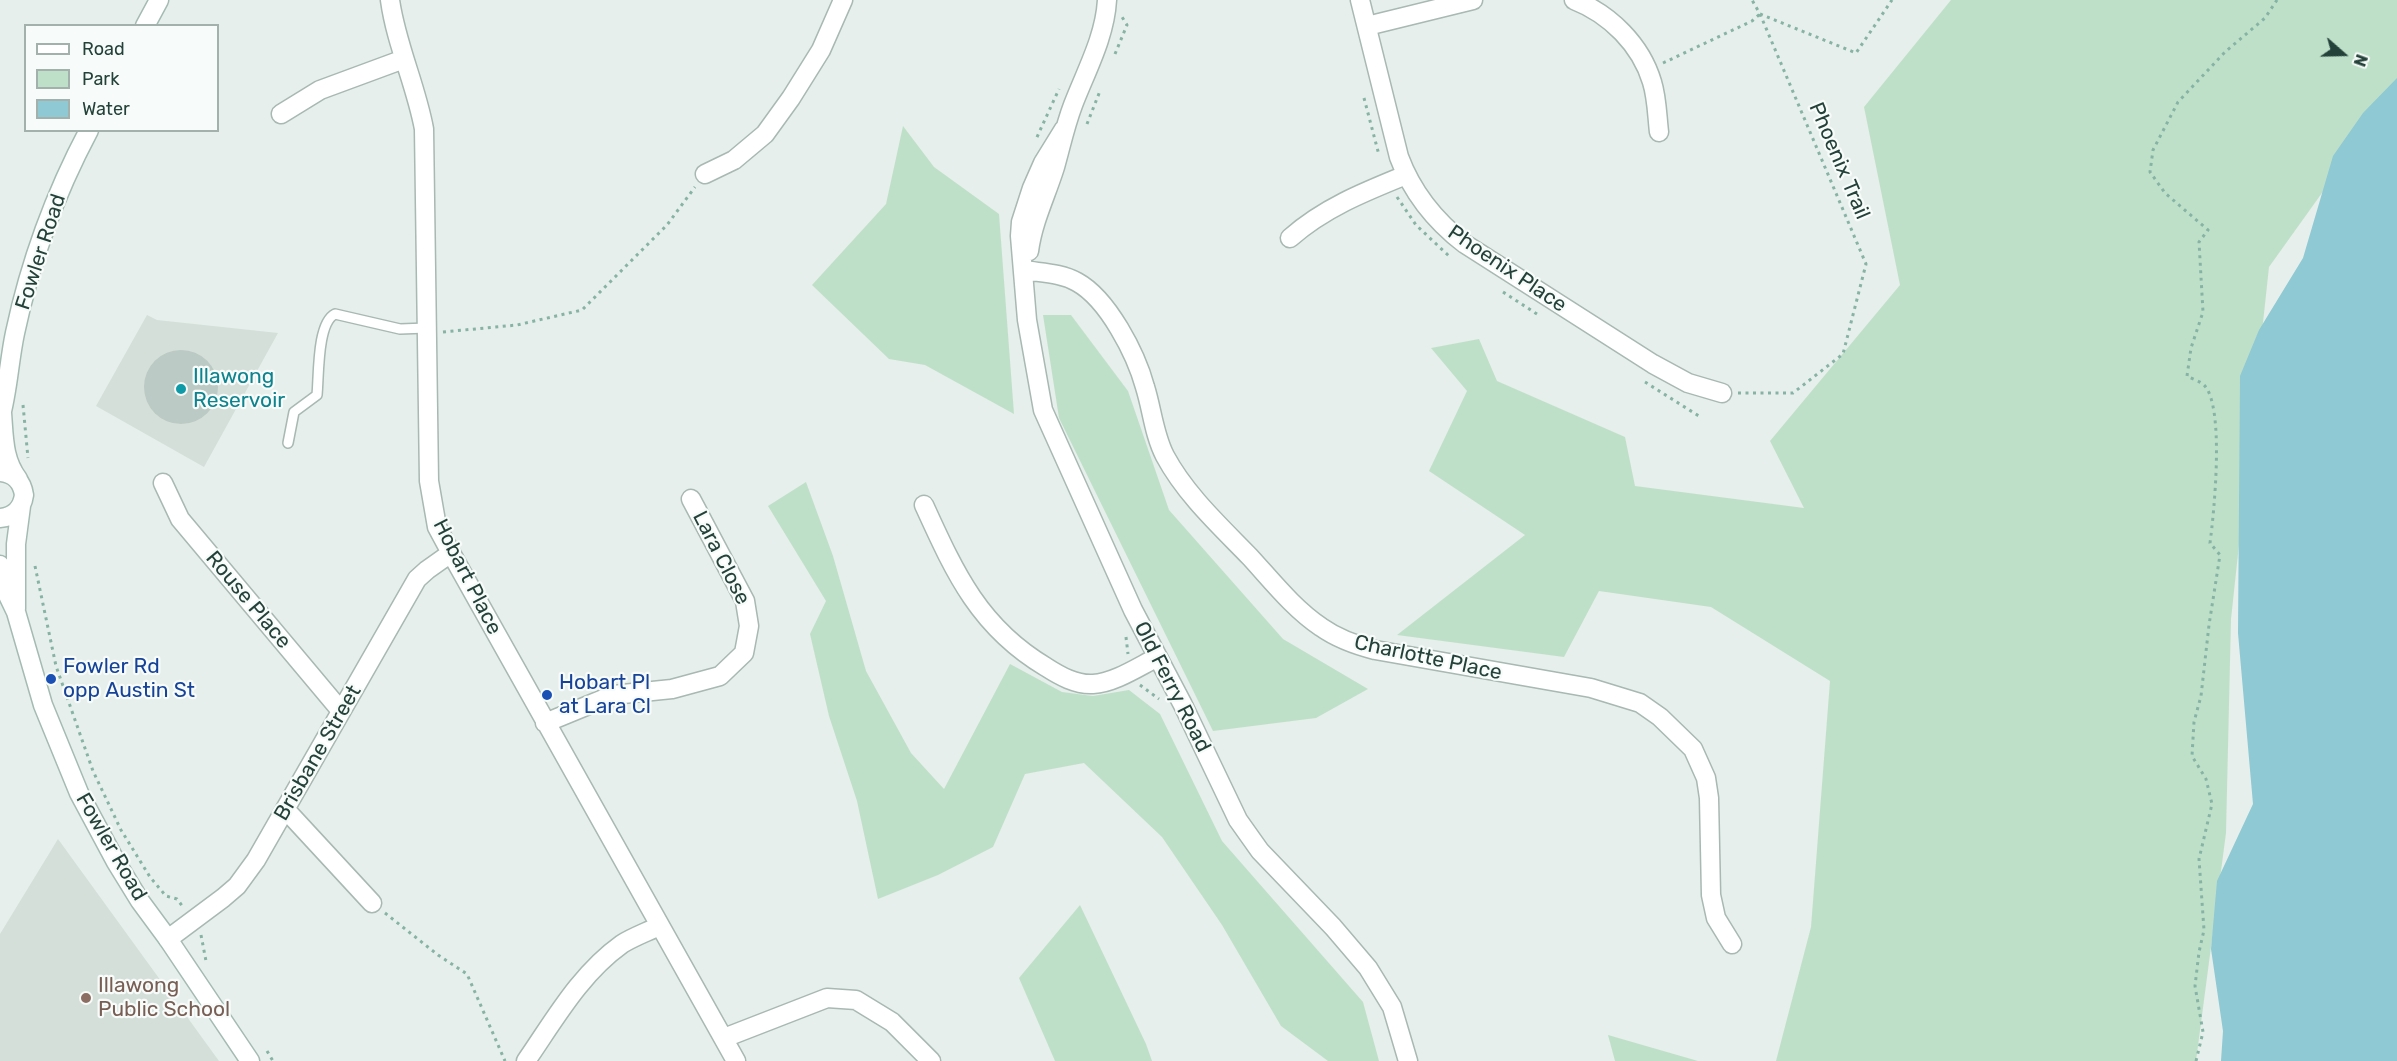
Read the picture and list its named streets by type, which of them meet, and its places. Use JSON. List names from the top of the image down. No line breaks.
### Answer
{"streets":{"street":["Fowler Road","Phoenix Place","Lara Close","Hobart Place","Rouse Place","Charlotte Place","Old Ferry Road","Brisbane Street"],"path":["Phoenix Trail"]},"crossings":[["Phoenix Trail","Phoenix Place"],["Fowler Road","Brisbane Street"],["Lara Close","Hobart Place"],["Hobart Place","Brisbane Street"],["Rouse Place","Brisbane Street"],["Charlotte Place","Old Ferry Road"]],"places":["Illawong Reservoir","Fowler Rd opp Austin St","Hobart Pl at Lara Cl","Illawong Public School"],"legend":["Road","Park","Water"],"north":"right"}
